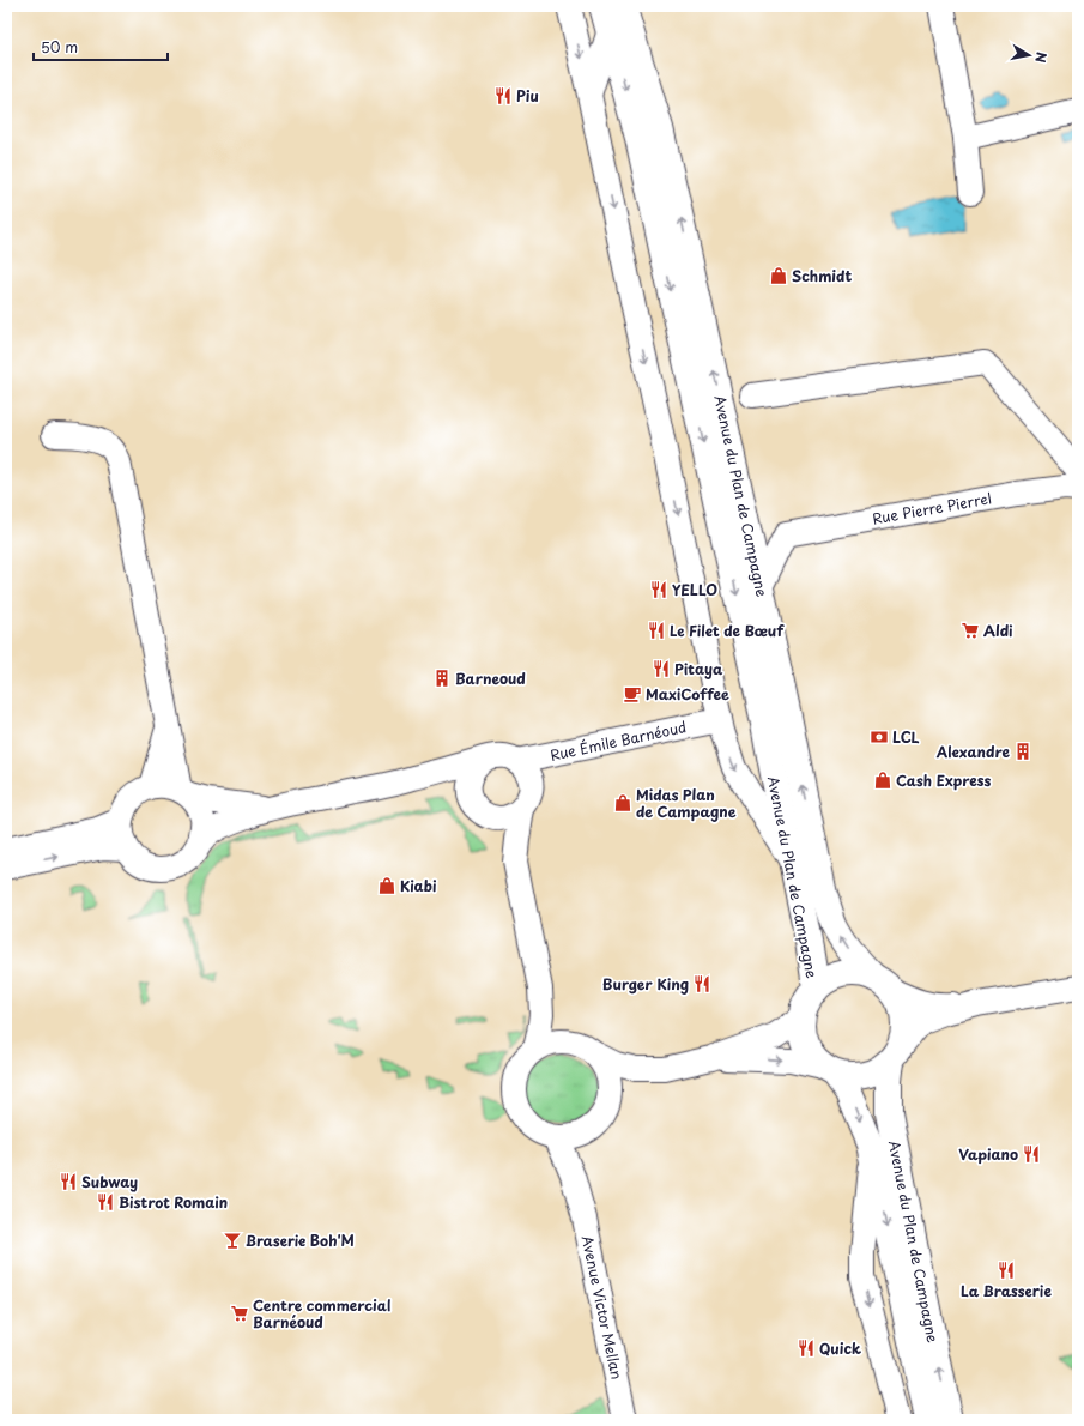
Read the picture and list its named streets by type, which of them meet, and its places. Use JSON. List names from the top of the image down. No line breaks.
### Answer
{"streets":{"main road":["Avenue du Plan de Campagne"],"street":["Rue Pierre Pierrel","Rue Émile Barnéoud","Avenue Victor Mellan"]},"crossings":[["Avenue du Plan de Campagne","Rue Pierre Pierrel"]],"places":{"restaurant":["Piu","YELLO","Le Filet de Bœuf","Pitaya","Burger King","Vapiano","Subway","Bistrot Romain","La Brasserie","Quick"],"shop":["Schmidt","Cash Express","Midas Plan de Campagne","Kiabi"],"supermarket":["Aldi","Centre commercial Barnéoud"],"building":["Barneoud","Alexandre"],"cafe":["MaxiCoffee"],"bank":["LCL"],"bar":["Braserie Boh'M"]},"scale_bar":"50 m","north":"right"}
